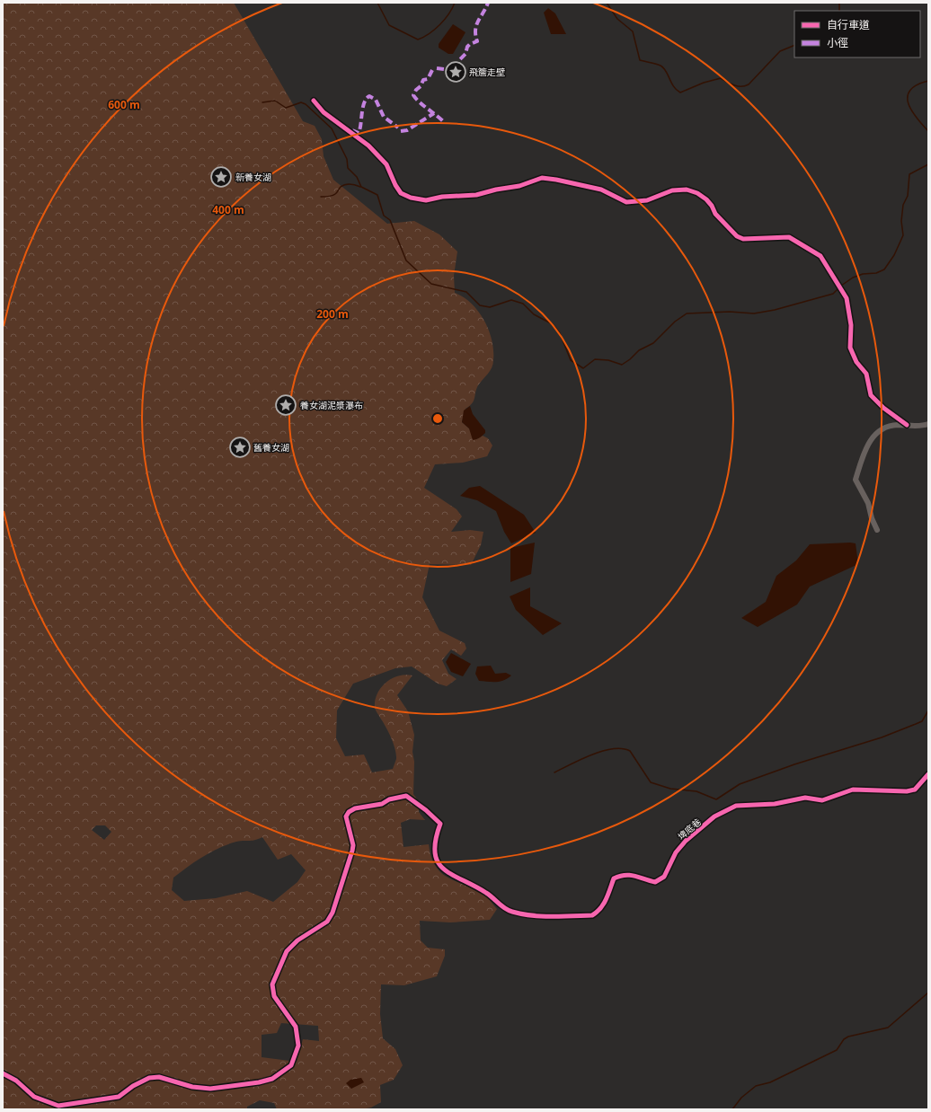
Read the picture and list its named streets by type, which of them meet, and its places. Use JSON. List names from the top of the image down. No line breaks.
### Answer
{"streets":{"street":["埤底巷"]},"places":{"place":["飛簷走壁","新養女湖","養女湖泥漿瀑布","舊養女湖"]},"legend":["自行車道","小徑"],"rings":["600 m","400 m","200 m"]}
